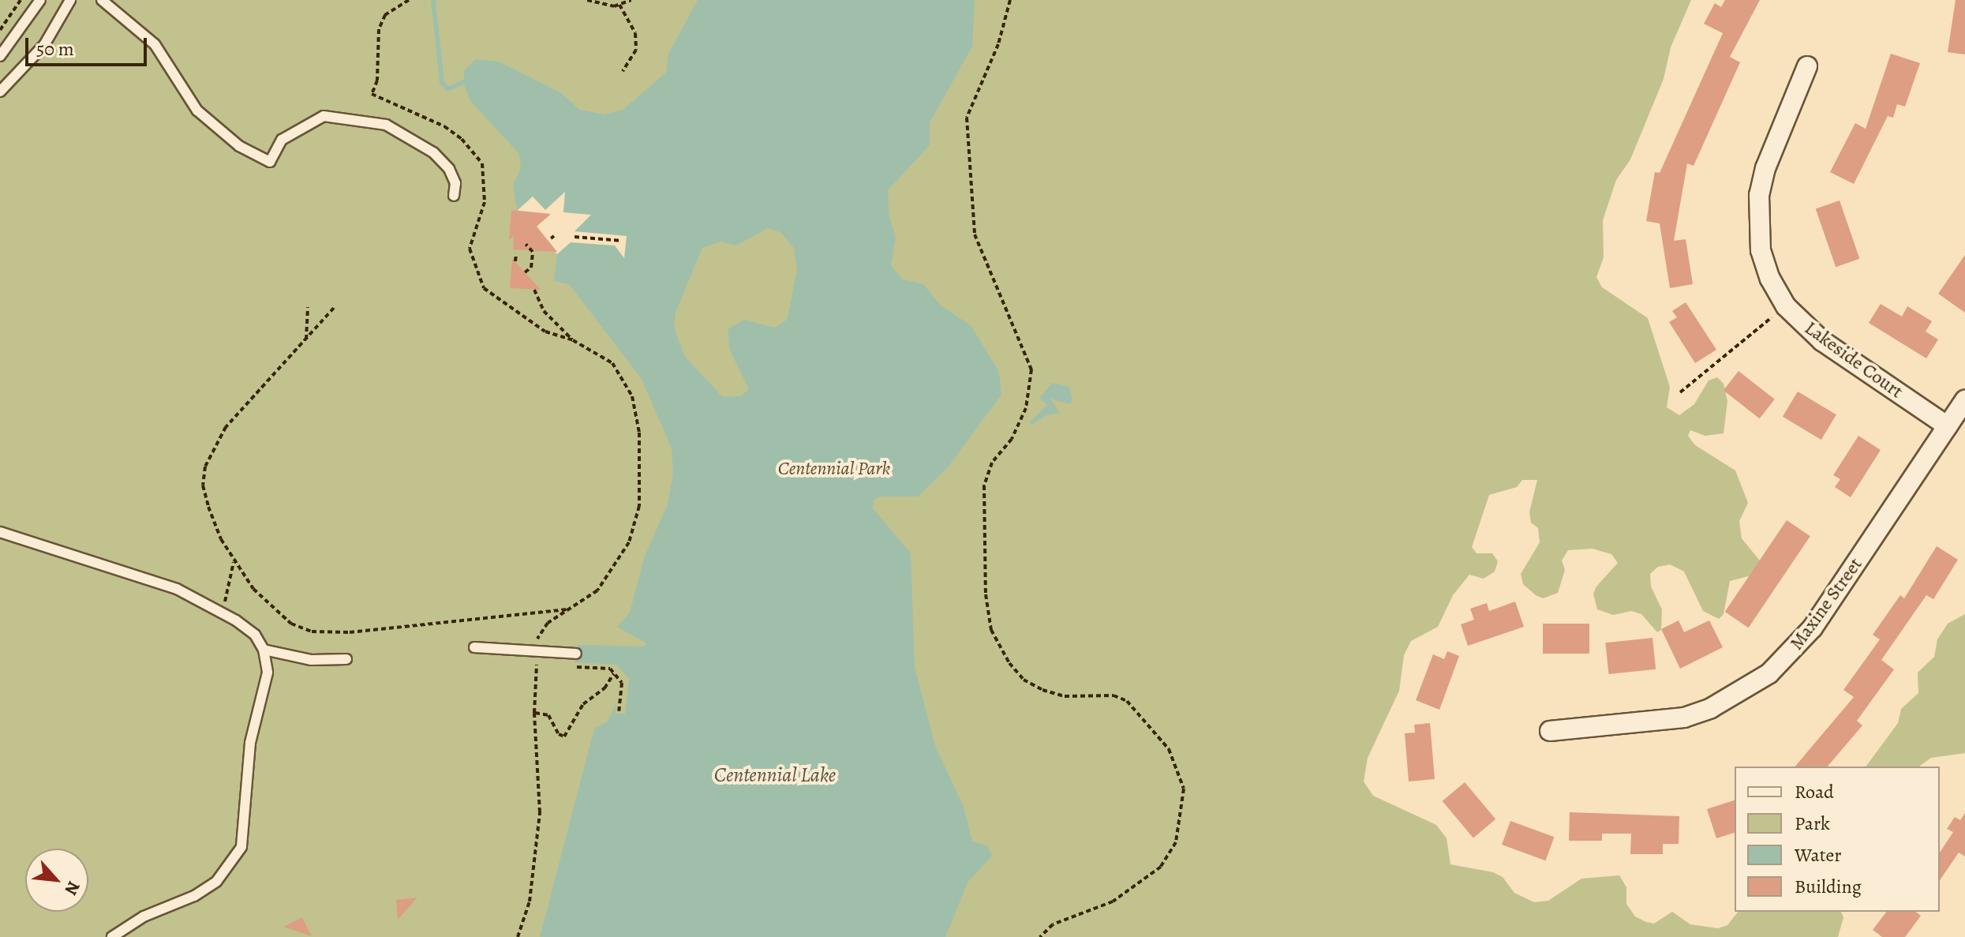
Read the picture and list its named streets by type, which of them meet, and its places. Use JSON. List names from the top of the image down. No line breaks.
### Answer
{"streets":{"street":["Lakeside Court","Maxine Street"]},"crossings":[["Lakeside Court","Maxine Street"]],"water":["Centennial Lake"],"parks":["Centennial Park"],"legend":["Road","Park","Water","Building"],"scale_bar":"50 m","north":"bottom right"}
